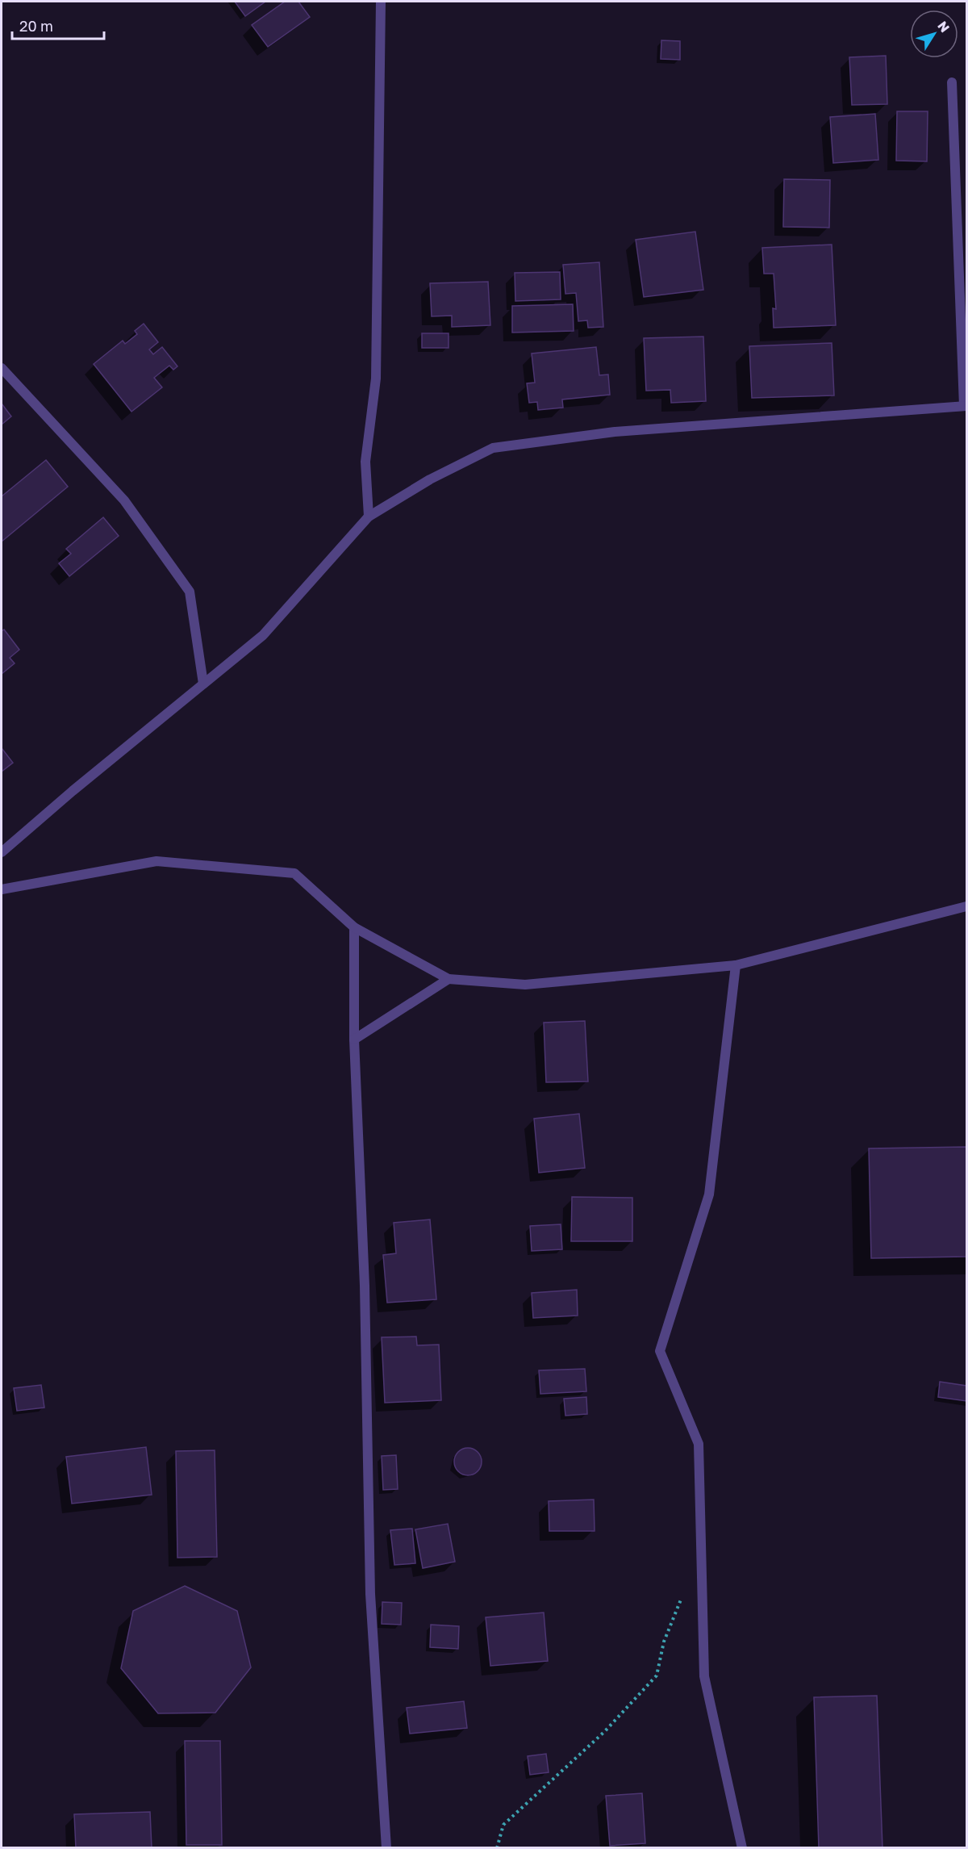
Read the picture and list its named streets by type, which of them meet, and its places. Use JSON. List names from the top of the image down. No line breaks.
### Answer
{"scale_bar":"20 m","north":"top right"}
